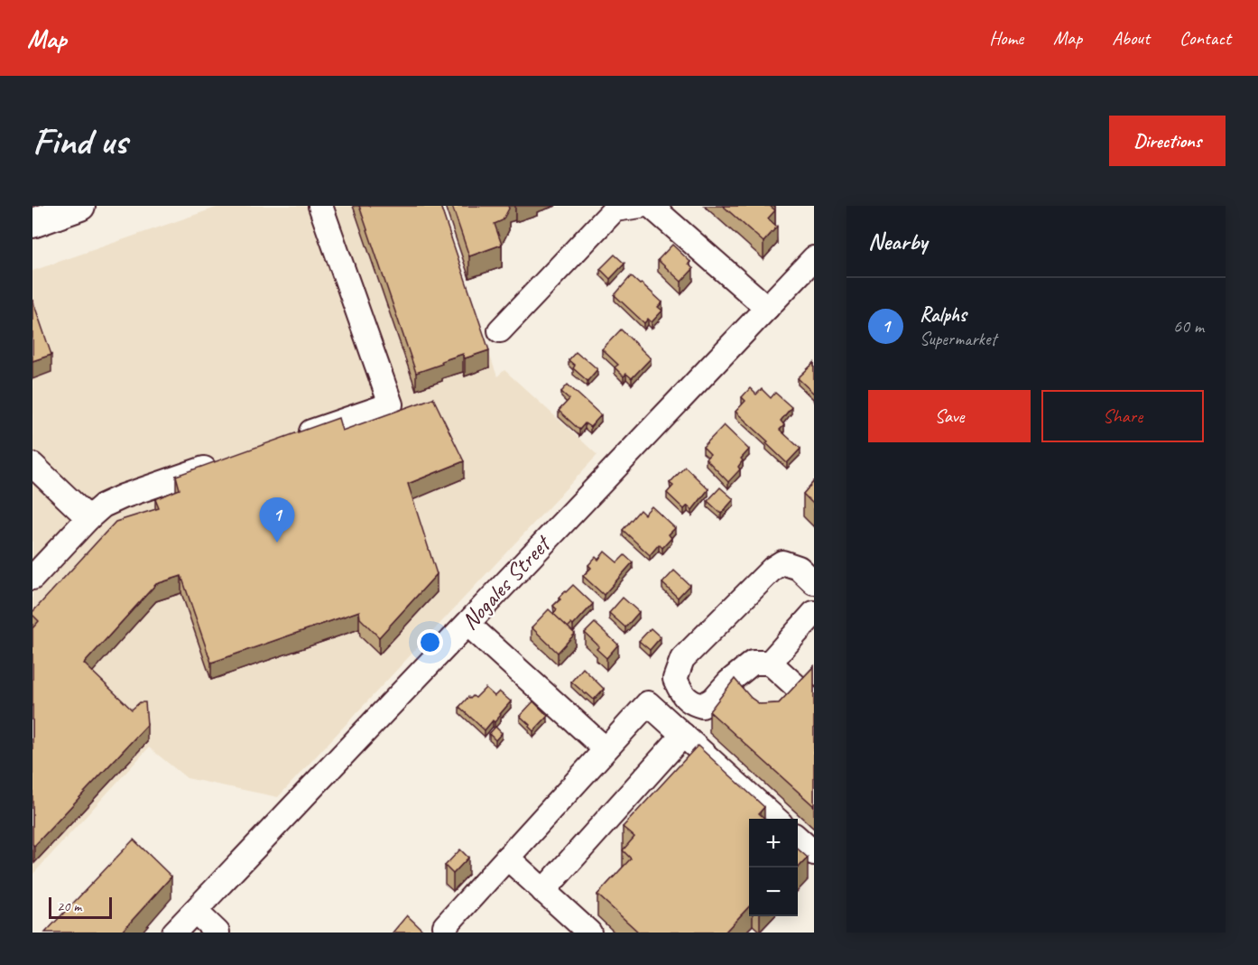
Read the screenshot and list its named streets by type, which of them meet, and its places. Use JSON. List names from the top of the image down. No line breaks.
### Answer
{"streets":{"street":["Nogales Street"]},"scale_bar":"20 m","page":{"header":"Map","nav":["Home","Map","About","Contact"],"buttons":["Directions",["Save","Share"]],"title":"Find us","heading":"Nearby","list":[{"mark":"1","name":"Ralphs","note":"Supermarket","value":"60 m"}],"pins":"1","map_buttons":["+","−"],"scale":"20 m"}}
